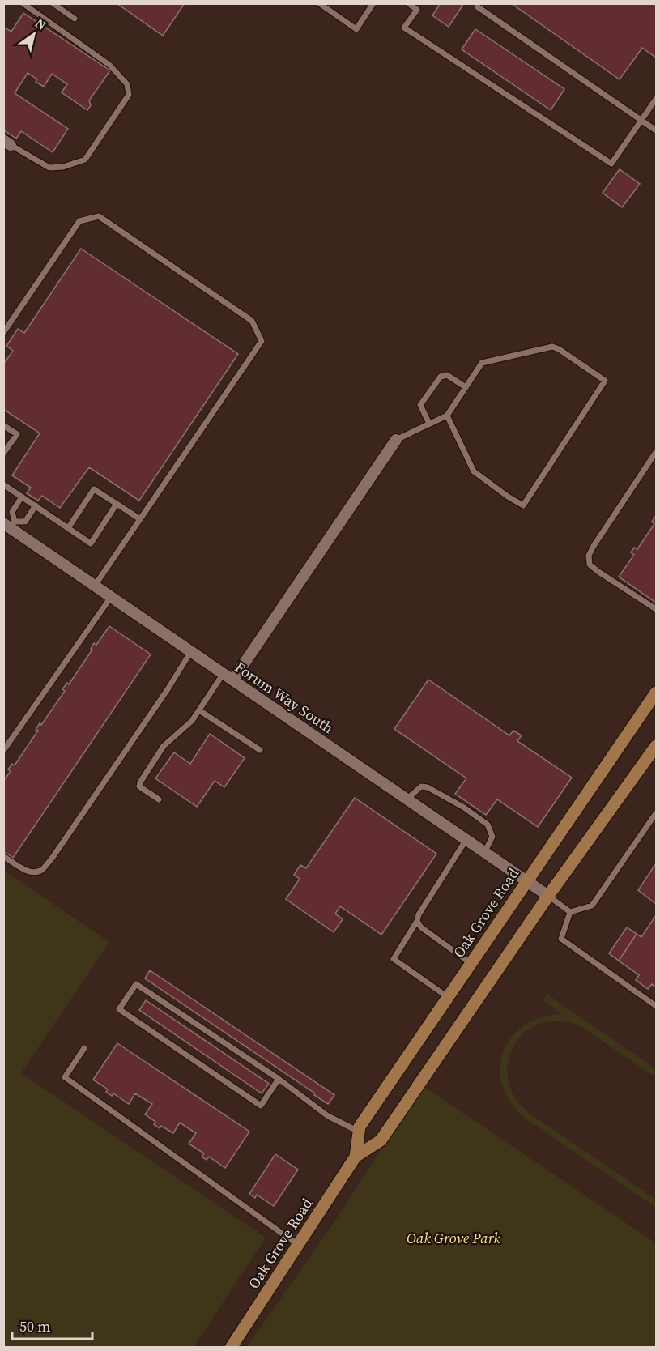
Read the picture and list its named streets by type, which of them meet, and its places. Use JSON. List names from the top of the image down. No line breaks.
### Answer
{"streets":{"street":["Forum Way South","Oak Grove Road"]},"crossings":[["Forum Way South","Oak Grove Road"]],"parks":["Oak Grove Park"],"scale_bar":"50 m","north":"top right"}
